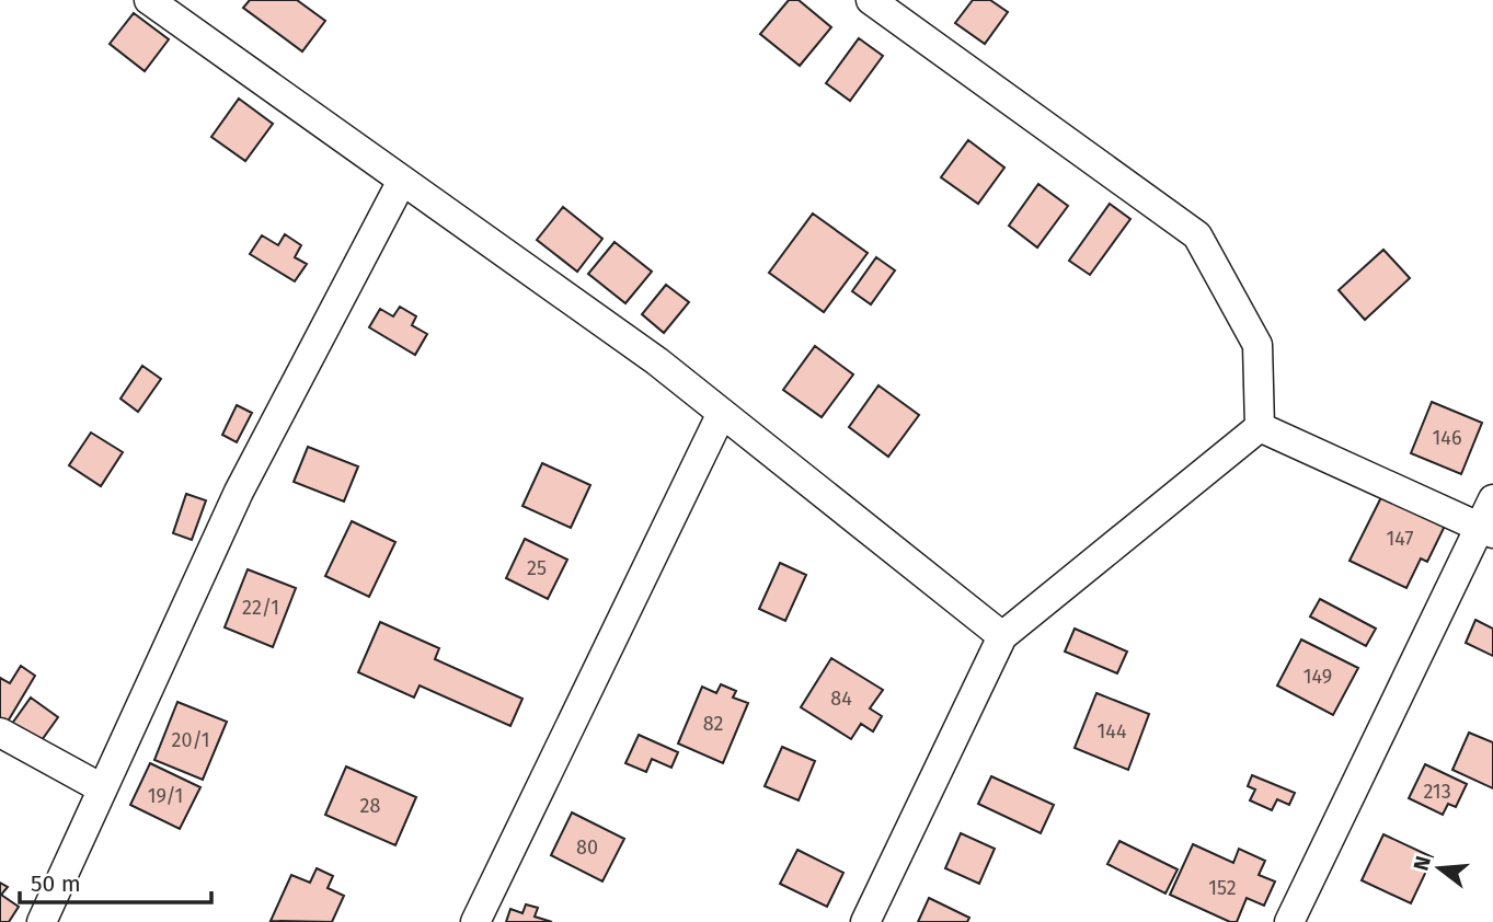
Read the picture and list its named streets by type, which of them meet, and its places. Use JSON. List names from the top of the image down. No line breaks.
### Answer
{"house_numbers":["146","147","25","22/1","149","84","82","144","20/1","213","19/1","28","80","152"],"scale_bar":"50 m","north":"left"}
